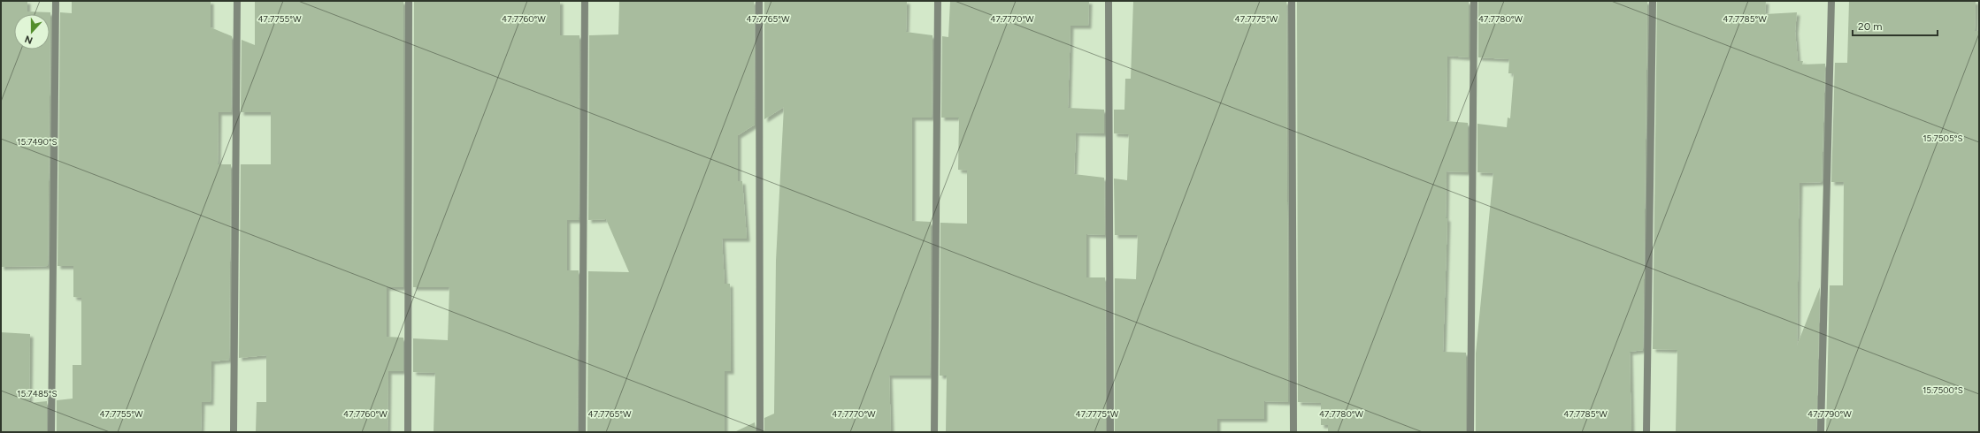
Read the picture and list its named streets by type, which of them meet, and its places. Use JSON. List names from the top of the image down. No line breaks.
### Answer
{"scale_bar":"20 m","north":"bottom","coordinates":["47.7755°W","47.7760°W","47.7765°W","47.7770°W","47.7775°W","47.7780°W","47.7785°W","15.7505°S","15.7490°S","15.7500°S","15.7485°S","47.7790°W"]}
